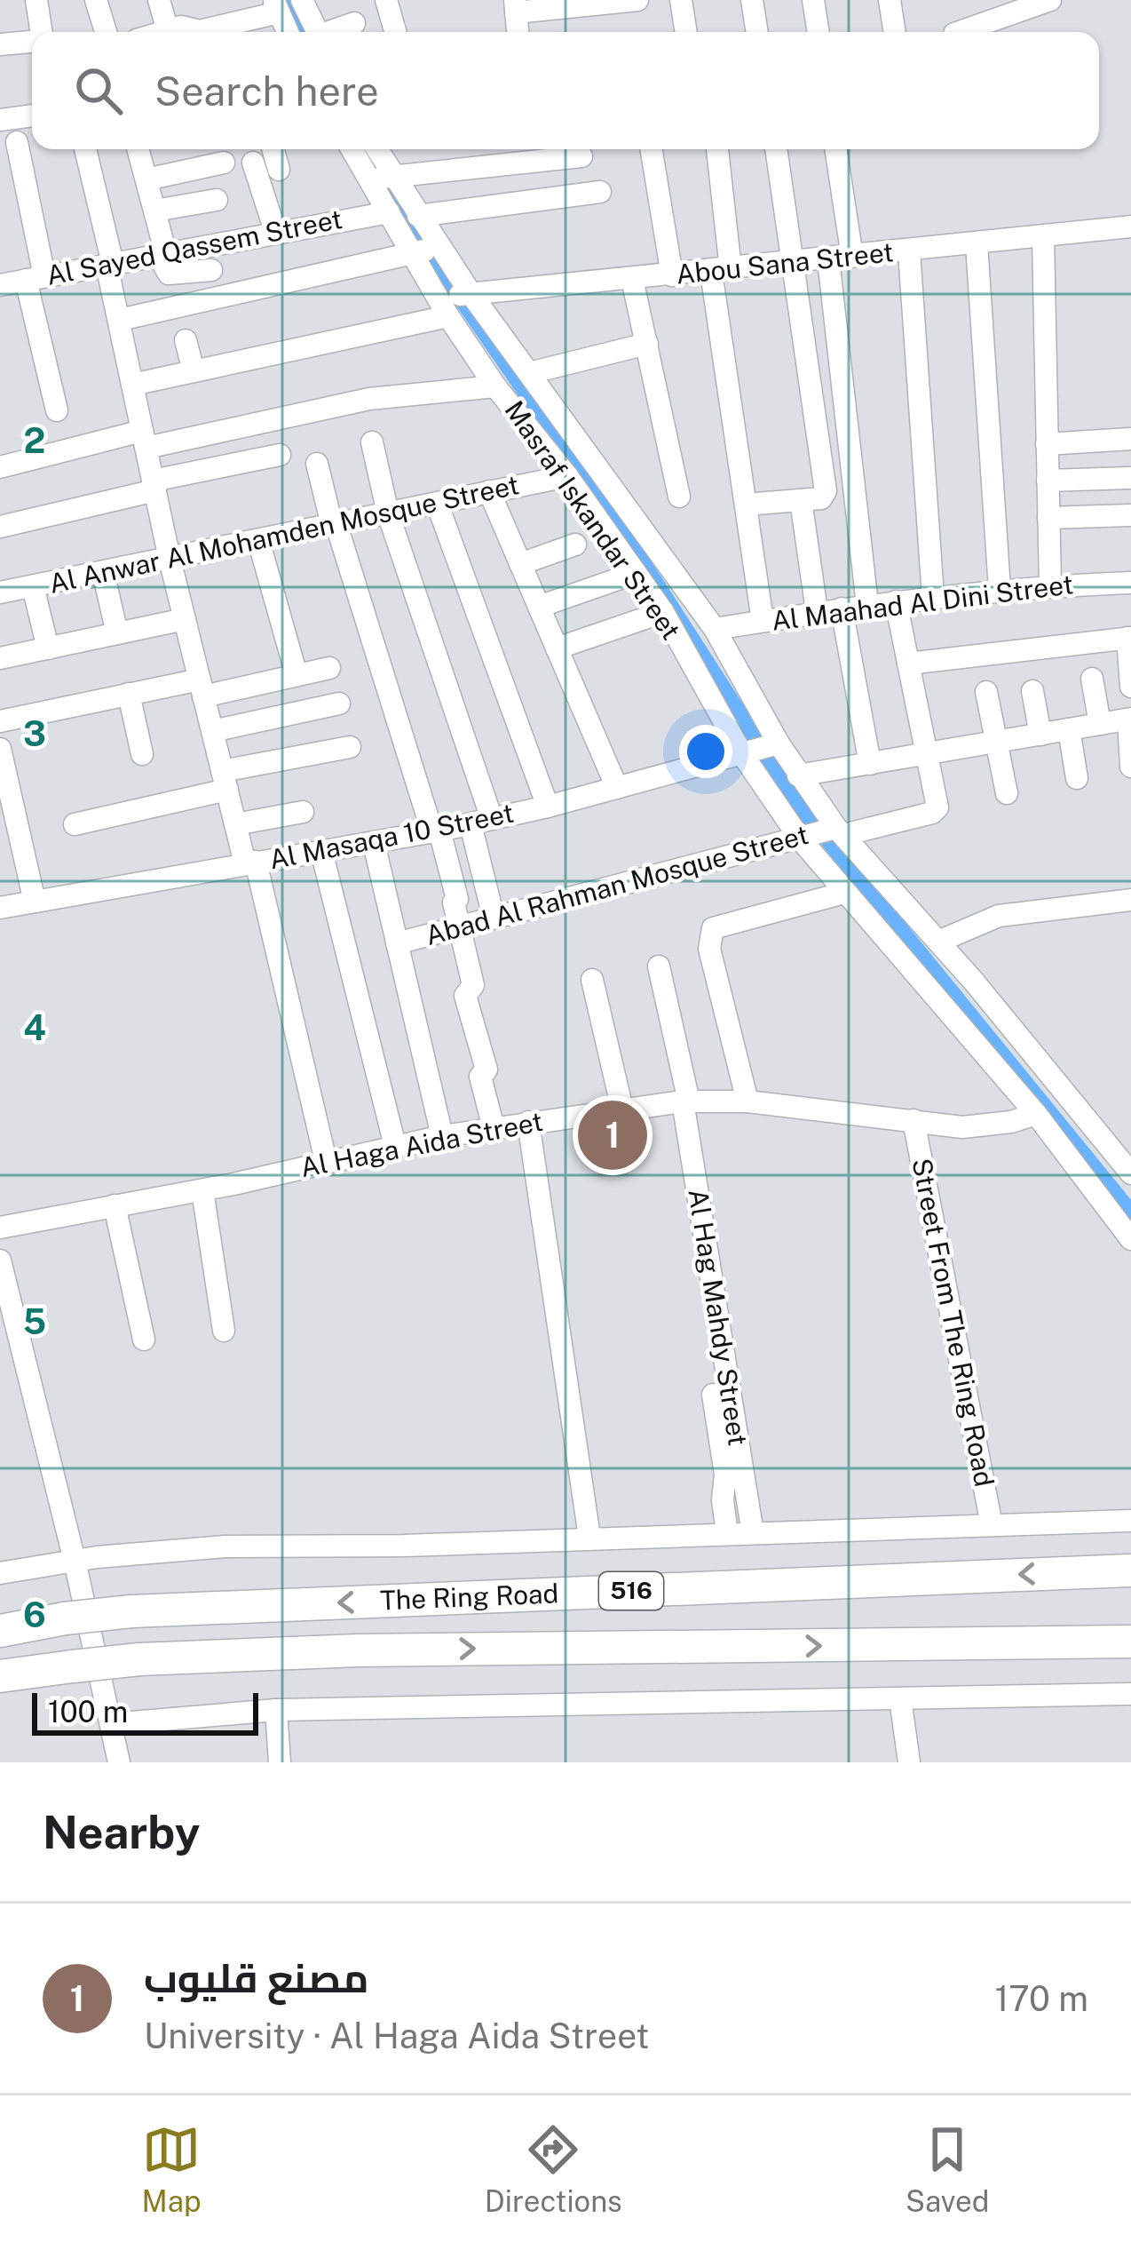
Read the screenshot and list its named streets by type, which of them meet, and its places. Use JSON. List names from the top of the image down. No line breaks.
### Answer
{"streets":{"highway":["516","The Ring Road"],"street":["Al Sayed Qassem Street","Abou Sana Street","Masraf Iskandar Street","Al Anwar Al Mohamden Mosque Street","Al Maahad Al Dini Street","Al Masaqa 10 Street","Abad Al Rahman Mosque Street","Al Haga Aida Street","Al Hag Mahdy Street","Street From The Ring Road"]},"crossings":[["Al Sayed Qassem Street","Masraf Iskandar Street"],["Abou Sana Street","Masraf Iskandar Street"],["Masraf Iskandar Street","Al Anwar Al Mohamden Mosque Street"],["Masraf Iskandar Street","Al Maahad Al Dini Street"],["Masraf Iskandar Street","Al Masaqa 10 Street"],["Masraf Iskandar Street","Abad Al Rahman Mosque Street"],["Masraf Iskandar Street","Al Haga Aida Street"],["Al Haga Aida Street","Al Hag Mahdy Street"],["Al Haga Aida Street","Street From The Ring Road"]],"scale_bar":"100 m","page":{"search":"Search here","pins":"1","scale":"100 m","heading":"Nearby","list":[{"mark":"1","name":"مصنع قليوب","note":"University · Al Haga Aida Street","value":"170 m"}],"nav":["Map","Directions","Saved"]},"grid":{"rows":["2","3","4","5","6"]}}
